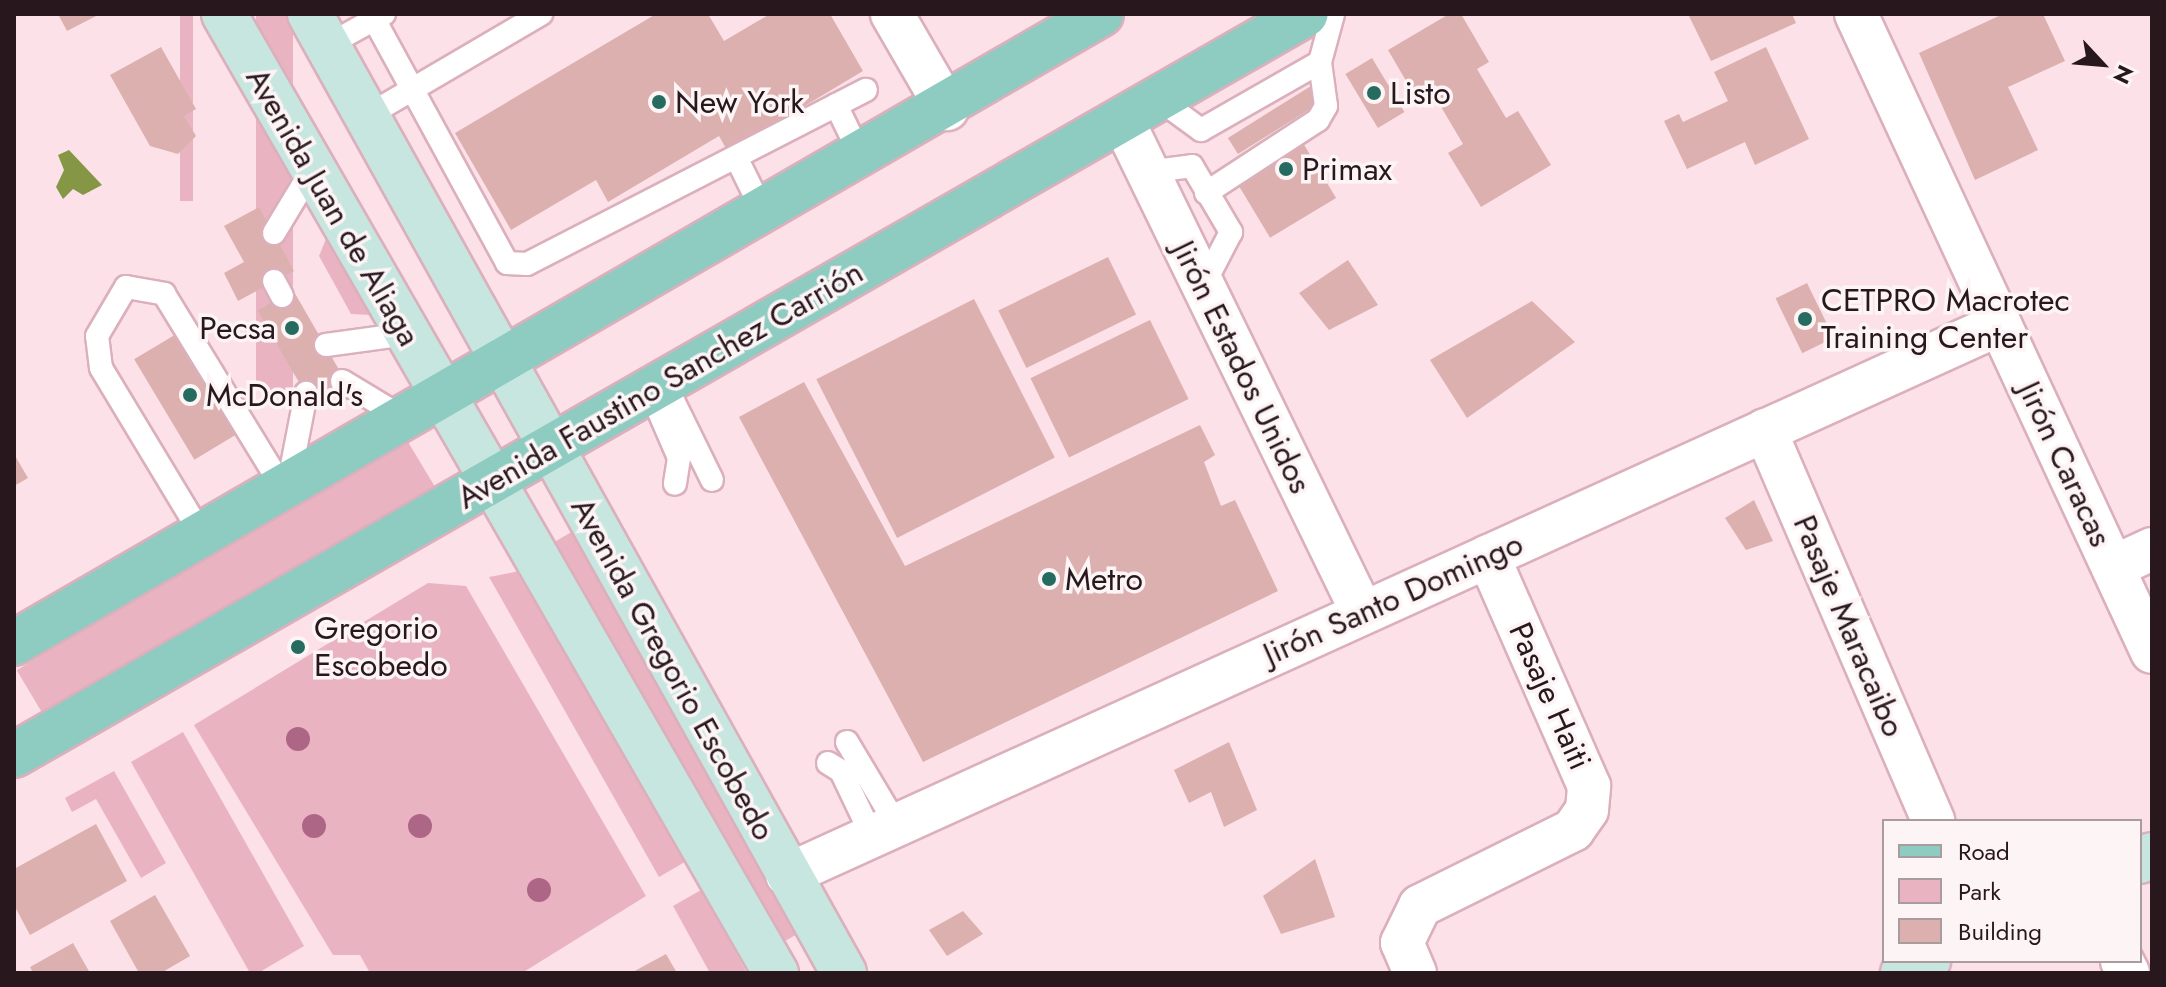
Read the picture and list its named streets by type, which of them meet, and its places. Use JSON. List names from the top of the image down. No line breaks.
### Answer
{"streets":{"main road":["Avenida Faustino Sanchez Carrión"],"street":["Avenida Juan de Aliaga","Jirón Estados Unidos","Jirón Caracas","Jirón Santo Domingo","Pasaje Maracaibo","Avenida Gregorio Escobedo","Pasaje Haiti"]},"crossings":[["Avenida Juan de Aliaga","Avenida Gregorio Escobedo"],["Jirón Estados Unidos","Avenida Faustino Sanchez Carrión"],["Jirón Estados Unidos","Jirón Santo Domingo"],["Avenida Faustino Sanchez Carrión","Avenida Gregorio Escobedo"],["Jirón Caracas","Jirón Santo Domingo"],["Jirón Santo Domingo","Pasaje Maracaibo"],["Jirón Santo Domingo","Avenida Gregorio Escobedo"],["Jirón Santo Domingo","Pasaje Haiti"]],"places":["Listo","New York","Primax","CETPRO Macrotec Training Center","Pecsa","McDonald's","Metro","Gregorio Escobedo"],"legend":["Road","Park","Building"],"north":"bottom right"}
